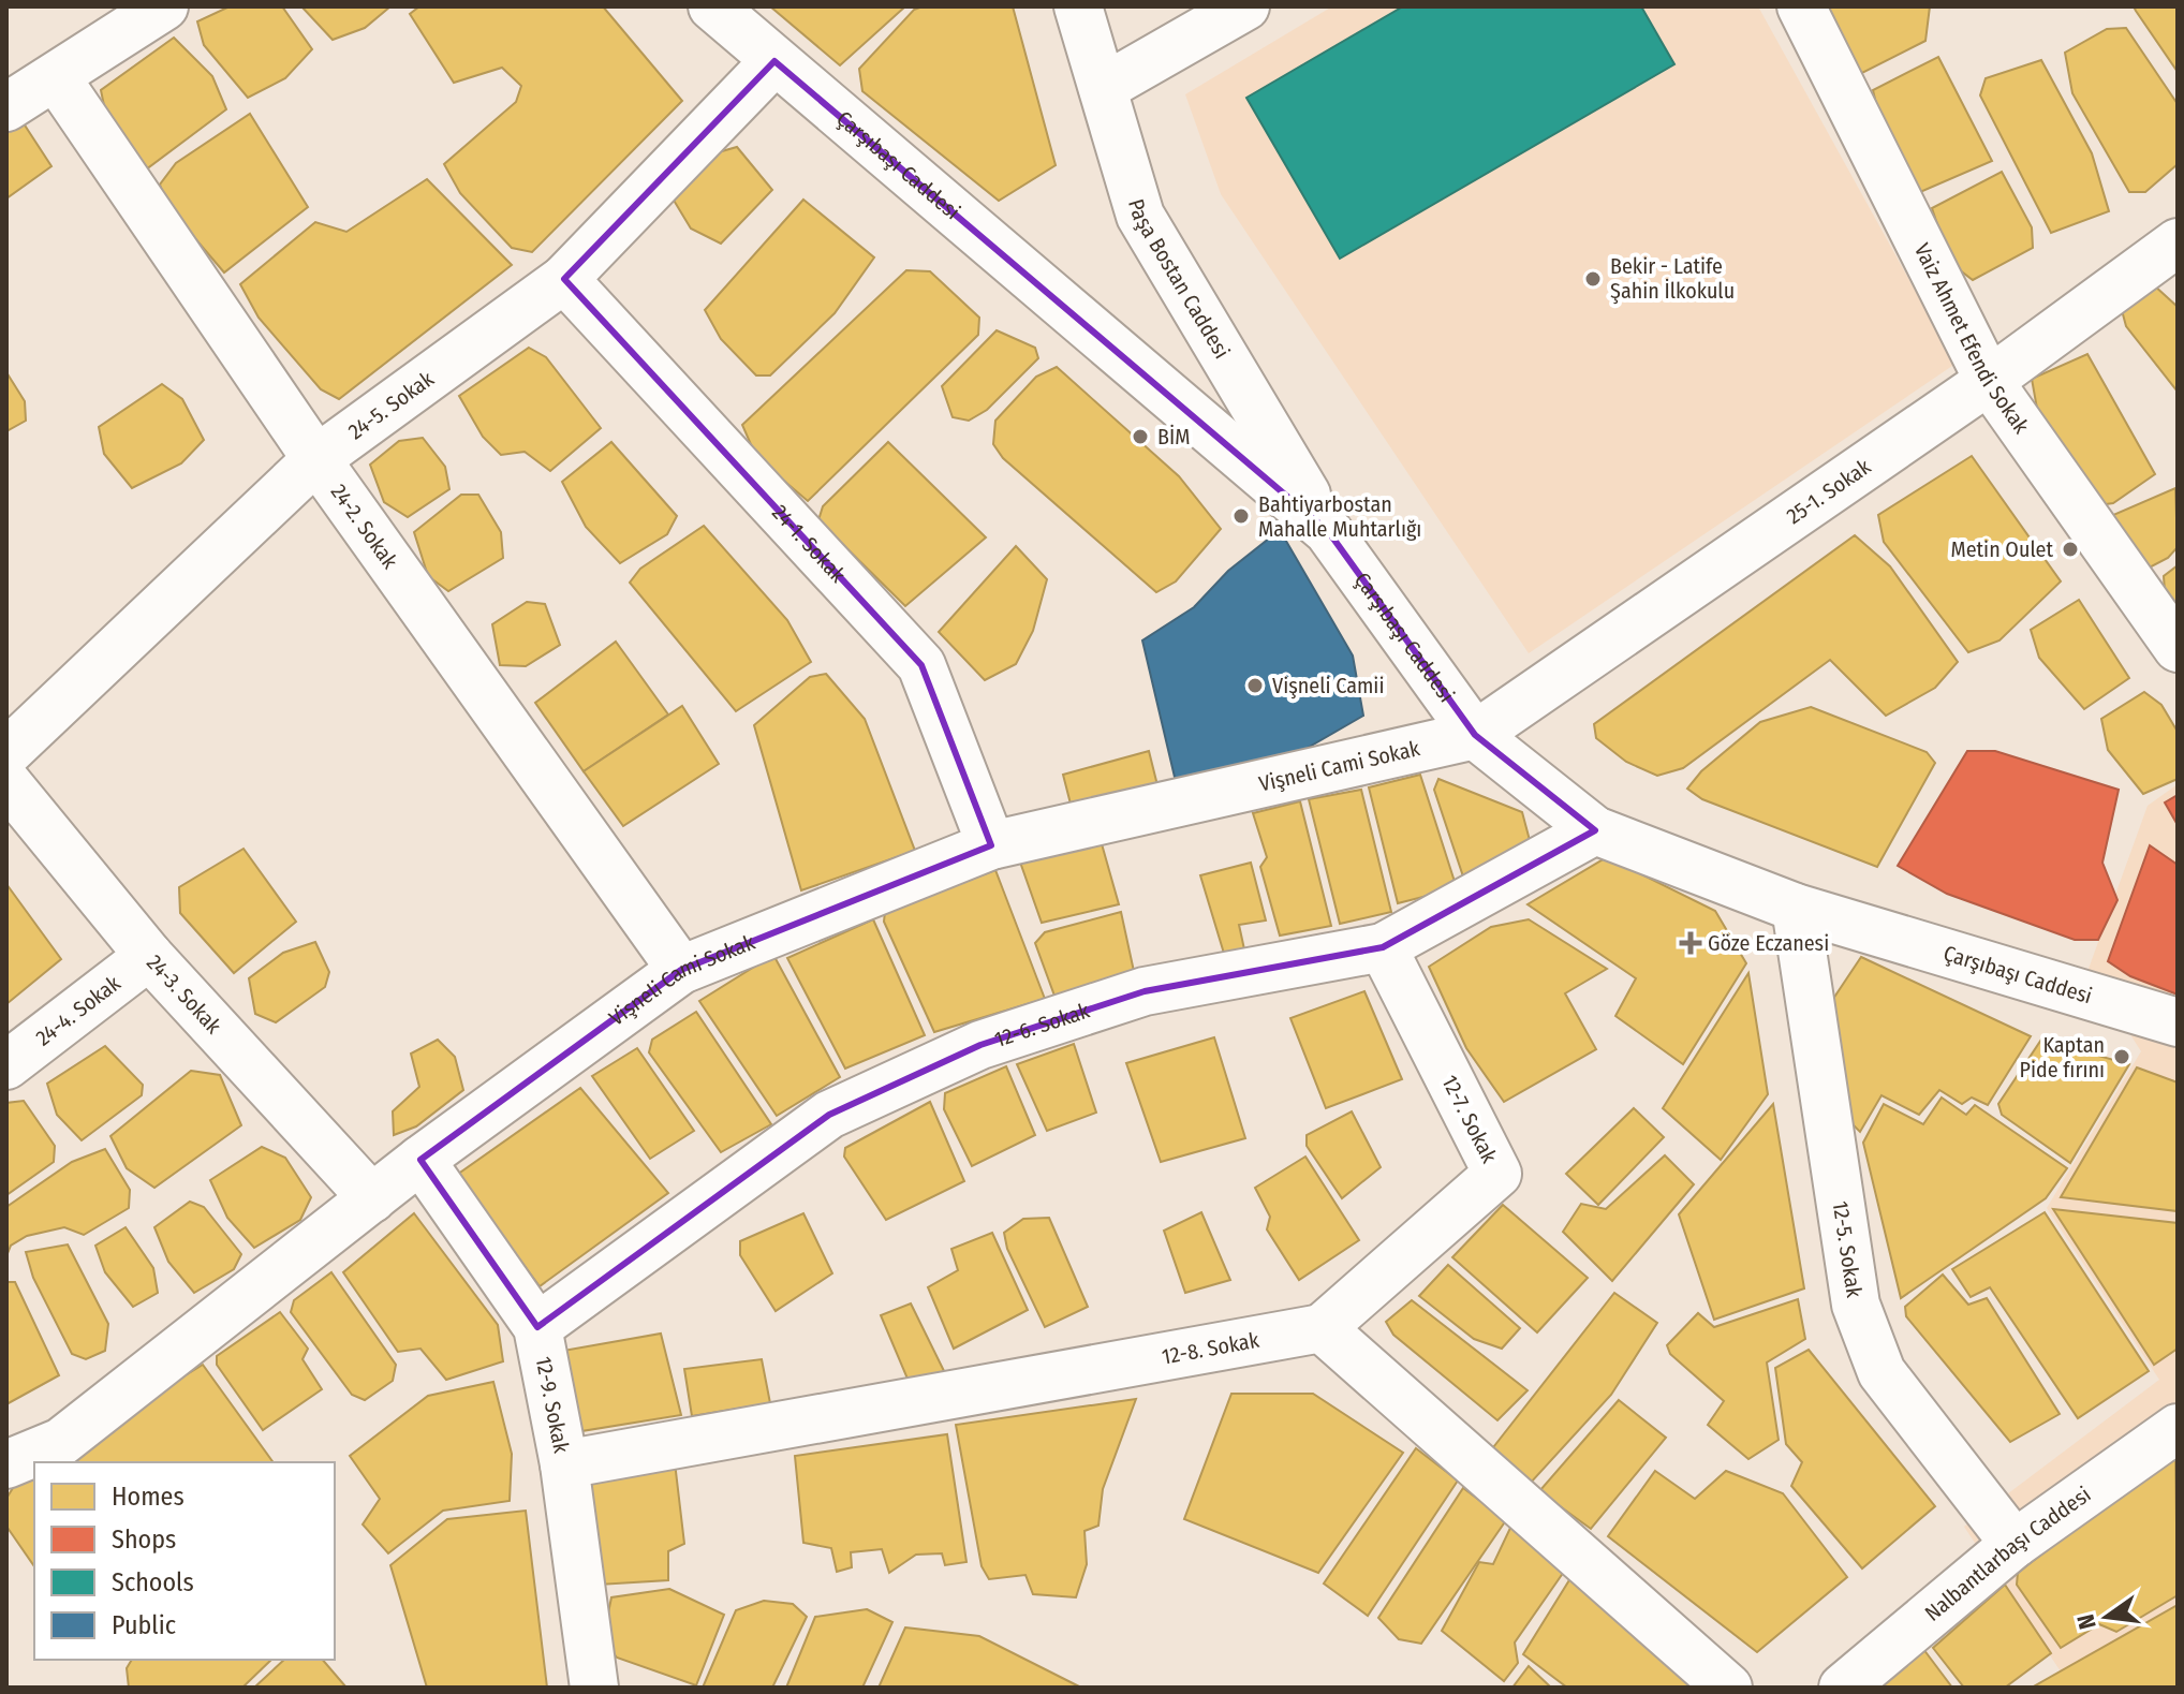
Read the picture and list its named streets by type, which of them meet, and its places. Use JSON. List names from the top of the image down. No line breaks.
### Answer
{"streets":{"street":["Çarşıbaşı Caddesi","Paşa Bostan Caddesi","Vaiz Ahmet Efendi Sokak","24-5. Sokak","25-1. Sokak","24-2. Sokak","24-1. Sokak","Vişneli Cami Sokak","24-3. Sokak","24-4. Sokak","12-6. Sokak","12-7. Sokak","12-5. Sokak","12-8. Sokak","12-9. Sokak","Nalbantlarbaşı Caddesi"]},"crossings":[["Çarşıbaşı Caddesi","Paşa Bostan Caddesi"],["Çarşıbaşı Caddesi","24-5. Sokak"],["Çarşıbaşı Caddesi","25-1. Sokak"],["Çarşıbaşı Caddesi","Vişneli Cami Sokak"],["Çarşıbaşı Caddesi","12-6. Sokak"],["Çarşıbaşı Caddesi","12-5. Sokak"],["Vaiz Ahmet Efendi Sokak","25-1. Sokak"],["24-5. Sokak","24-2. Sokak"],["24-5. Sokak","24-1. Sokak"],["25-1. Sokak","Vişneli Cami Sokak"],["24-2. Sokak","Vişneli Cami Sokak"],["24-1. Sokak","Vişneli Cami Sokak"],["Vişneli Cami Sokak","24-3. Sokak"],["Vişneli Cami Sokak","12-9. Sokak"],["24-3. Sokak","24-4. Sokak"],["12-6. Sokak","12-7. Sokak"],["12-6. Sokak","12-9. Sokak"],["12-7. Sokak","12-8. Sokak"],["12-5. Sokak","Nalbantlarbaşı Caddesi"],["12-8. Sokak","12-9. Sokak"]],"places":{"other":["Bekir - Latife Şahin İlkokulu","BİM","Bahtiyarbostan Mahalle Muhtarlığı","Metin Oulet","Vişneli Camii","Kaptan Pide fırını"],"health":["Göze Eczanesi"]},"legend":["Homes","Shops","Schools","Public"],"north":"left"}
